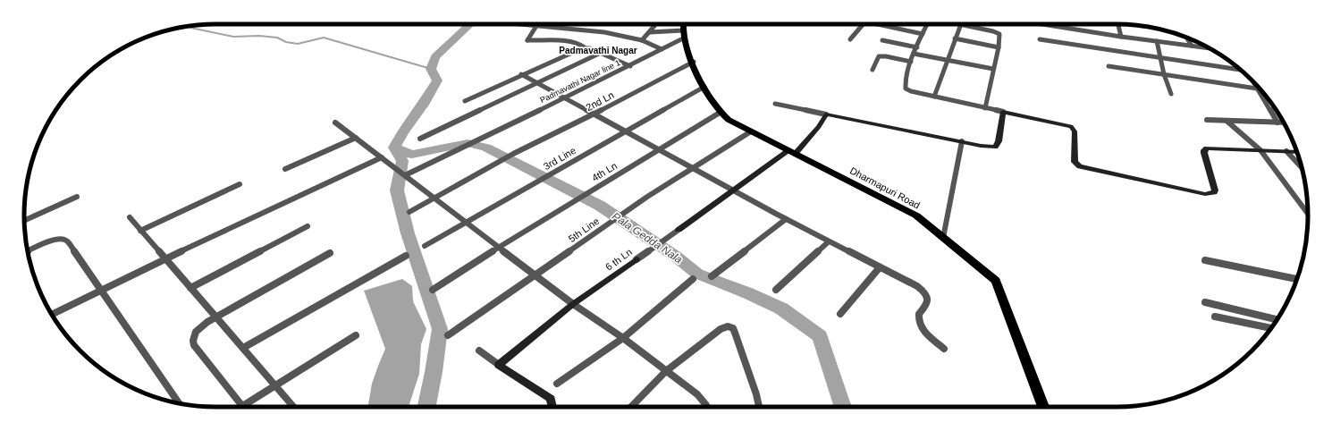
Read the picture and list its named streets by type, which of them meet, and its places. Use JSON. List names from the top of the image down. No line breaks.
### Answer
{"streets":{"main road":["Dharmapuri Road"],"street":["Padmavathi Nagar line 1","2nd Ln","3rd Line","4th Ln","5th Line","6 th Ln"]},"crossings":[["Padmavathi Nagar line 1","Dharmapuri Road"],["2nd Ln","Dharmapuri Road"],["3rd Line","Dharmapuri Road"],["4th Ln","Dharmapuri Road"],["Dharmapuri Road","5th Line"],["Dharmapuri Road","6 th Ln"]],"districts":["Padmavathi Nagar"],"water":["Pala Gedda Nala"]}
